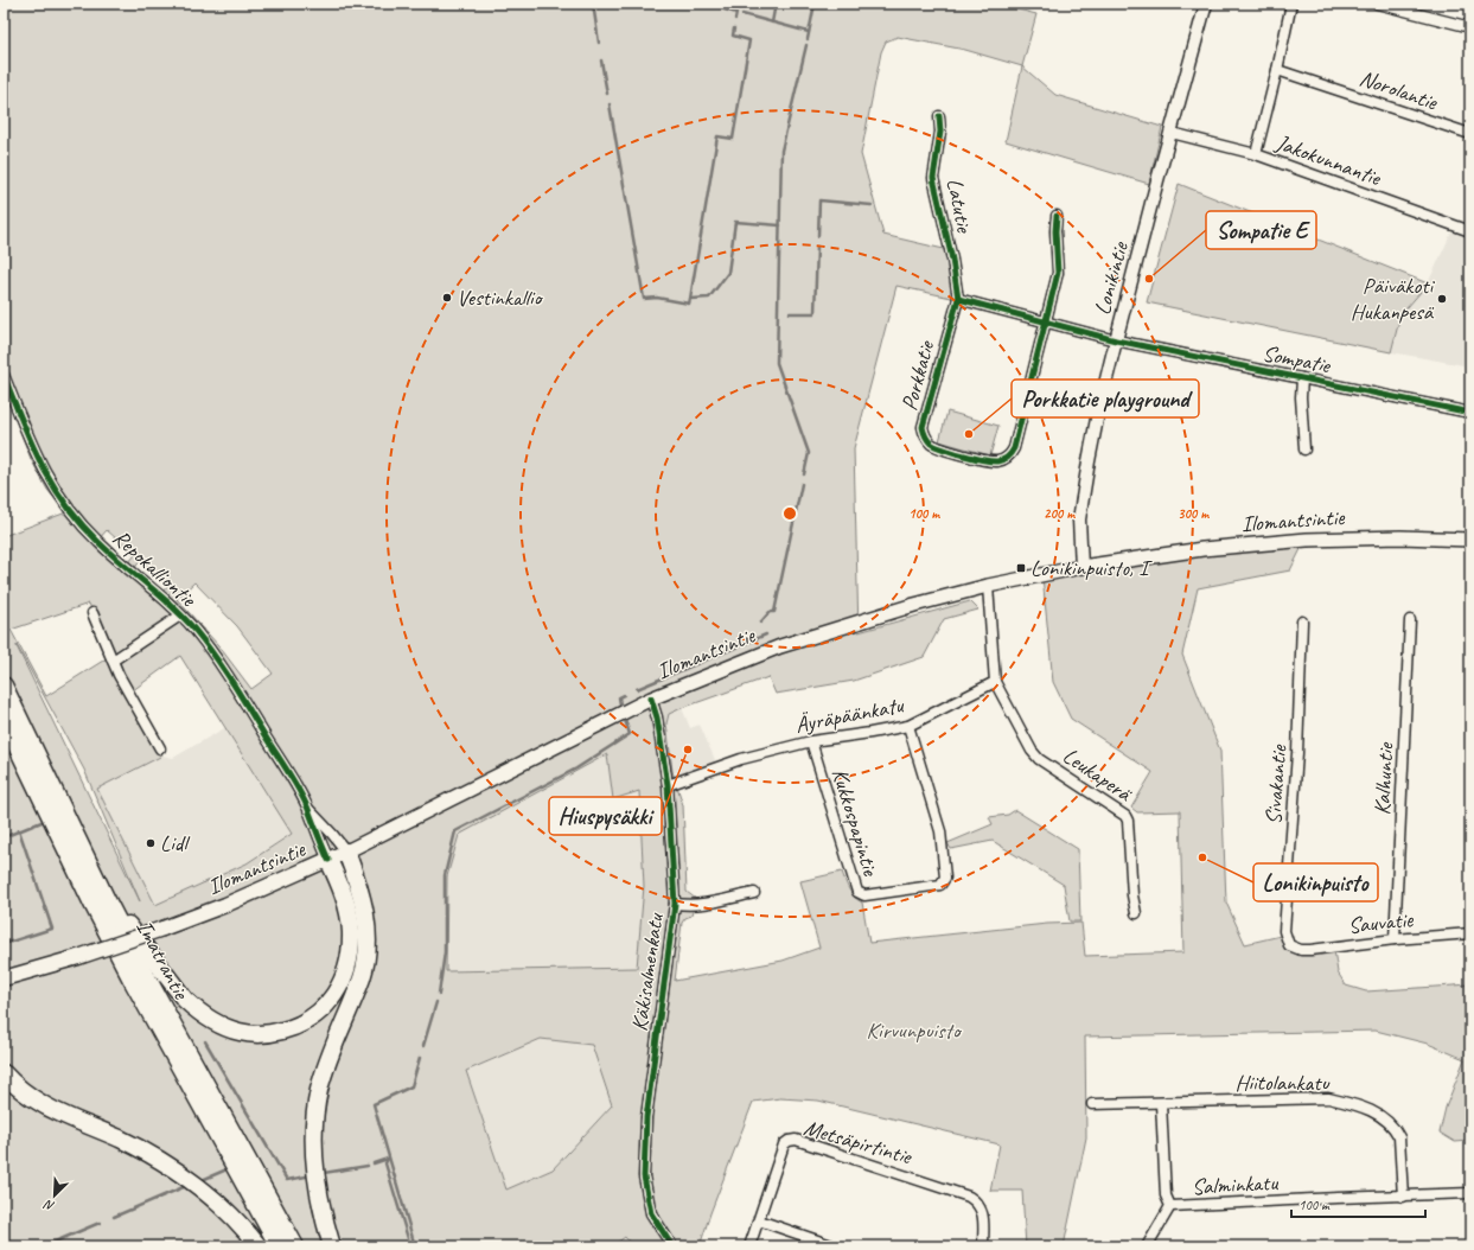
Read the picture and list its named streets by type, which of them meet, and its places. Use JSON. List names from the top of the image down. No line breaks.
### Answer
{"streets":{"highway":["Imatrantie"],"main road":["Ilomantsintie"],"street":["Norolantie","Jakokunnantie","Latutie","Lonikintie","Sompatie","Porkkatie","Repokalliontie","Äyräpäänkatu","Leukaperä","Kalhuntie","Sivakantie","Kukkospapintie","Sauvatie","Käkisalmenkatu","Hiitolankatu","Metsäpirtintie","Salminkatu"]},"crossings":[["Jakokunnantie","Lonikintie"],["Latutie","Porkkatie"],["Lonikintie","Sompatie"],["Lonikintie","Ilomantsintie"],["Ilomantsintie","Repokalliontie"],["Ilomantsintie","Käkisalmenkatu"],["Äyräpäänkatu","Leukaperä"],["Äyräpäänkatu","Kukkospapintie"],["Äyräpäänkatu","Käkisalmenkatu"],["Kalhuntie","Sauvatie"],["Sivakantie","Sauvatie"],["Hiitolankatu","Salminkatu"]],"parks":["Kirvunpuisto"],"places":{"other":["Sompatie E","Vestinkallio","Päiväkoti Hukanpesä","Porkkatie playground","Hiuspysäkki","Lidl","Lonikinpuisto"],"transit":["Lonikinpuisto, I"]},"scale_bar":"100 m","north":"bottom left","rings":["100 m","200 m","300 m"]}
